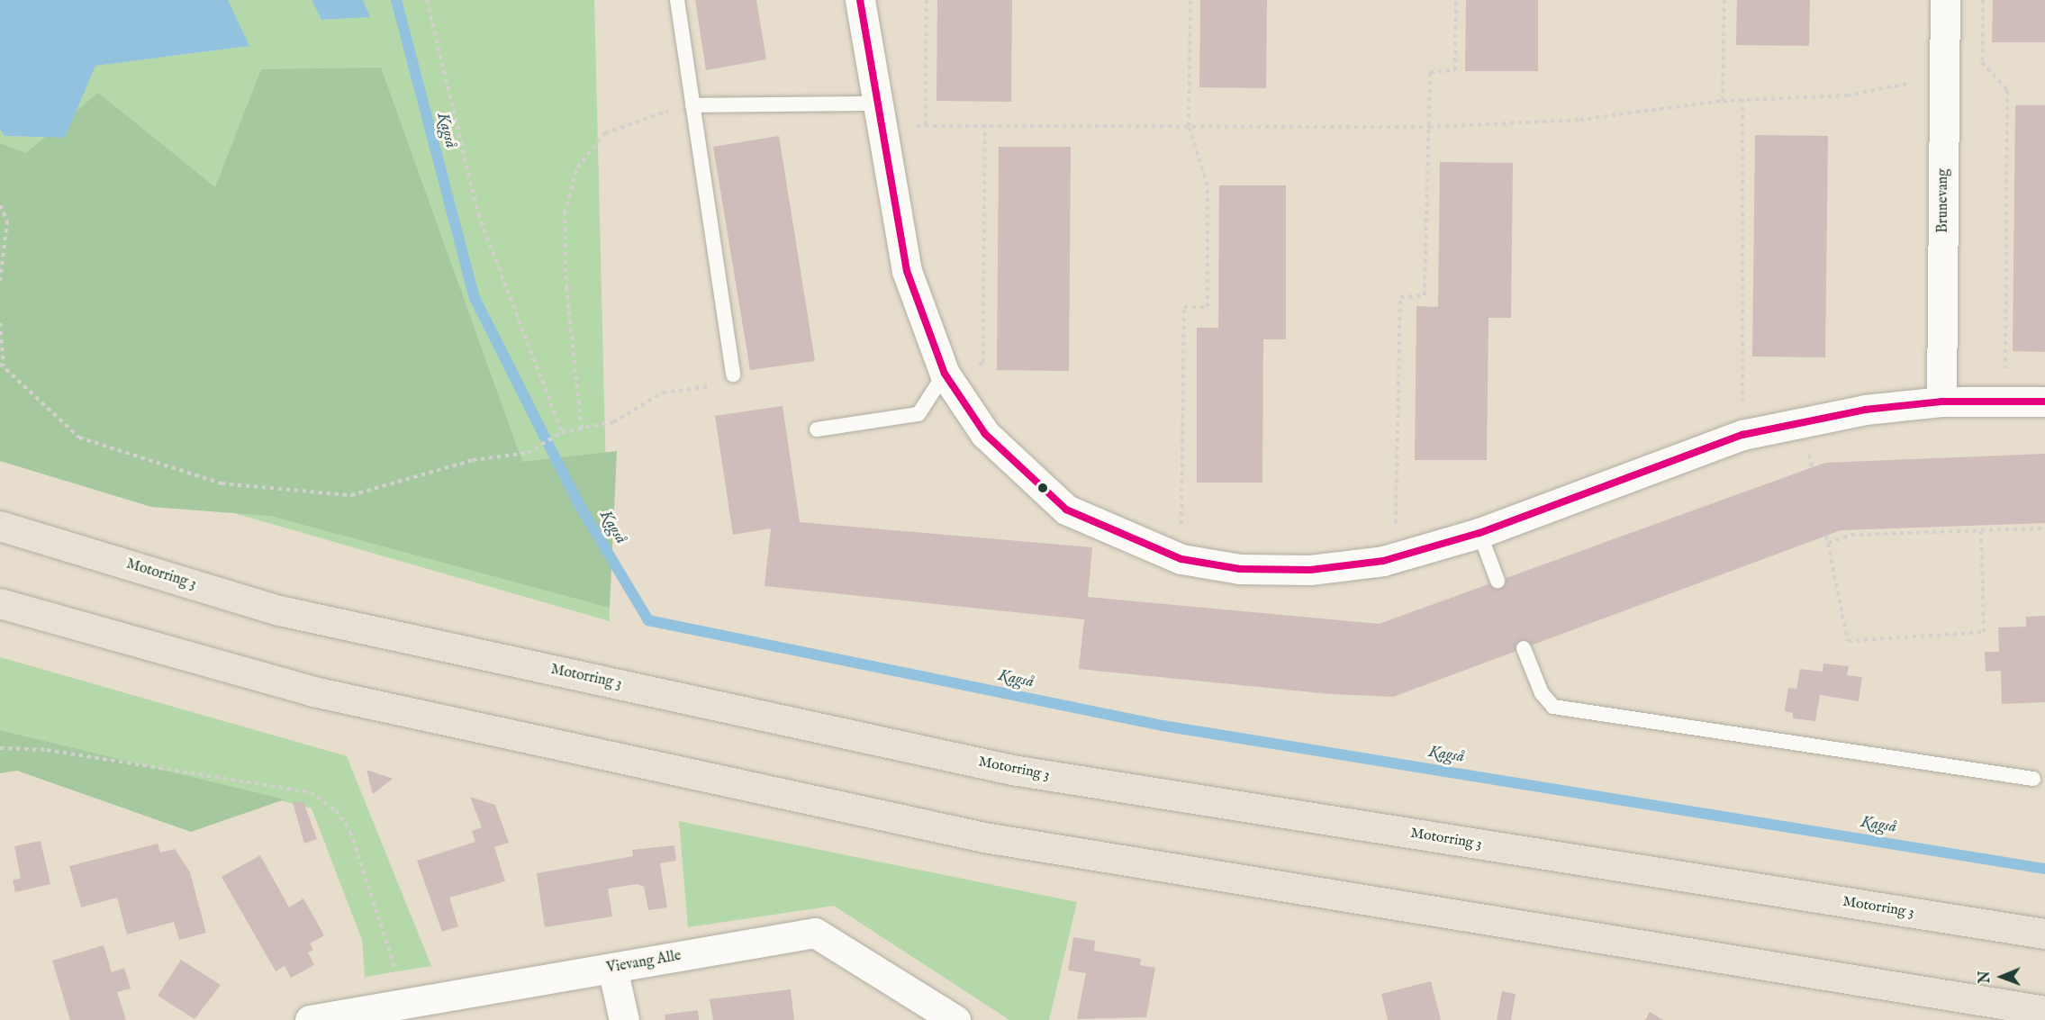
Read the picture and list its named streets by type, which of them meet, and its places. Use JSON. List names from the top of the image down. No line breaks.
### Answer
{"streets":{"highway":["Motorring 3"],"street":["Brunevang","Vievang Alle"]},"water":["Kagså"],"north":"left"}
